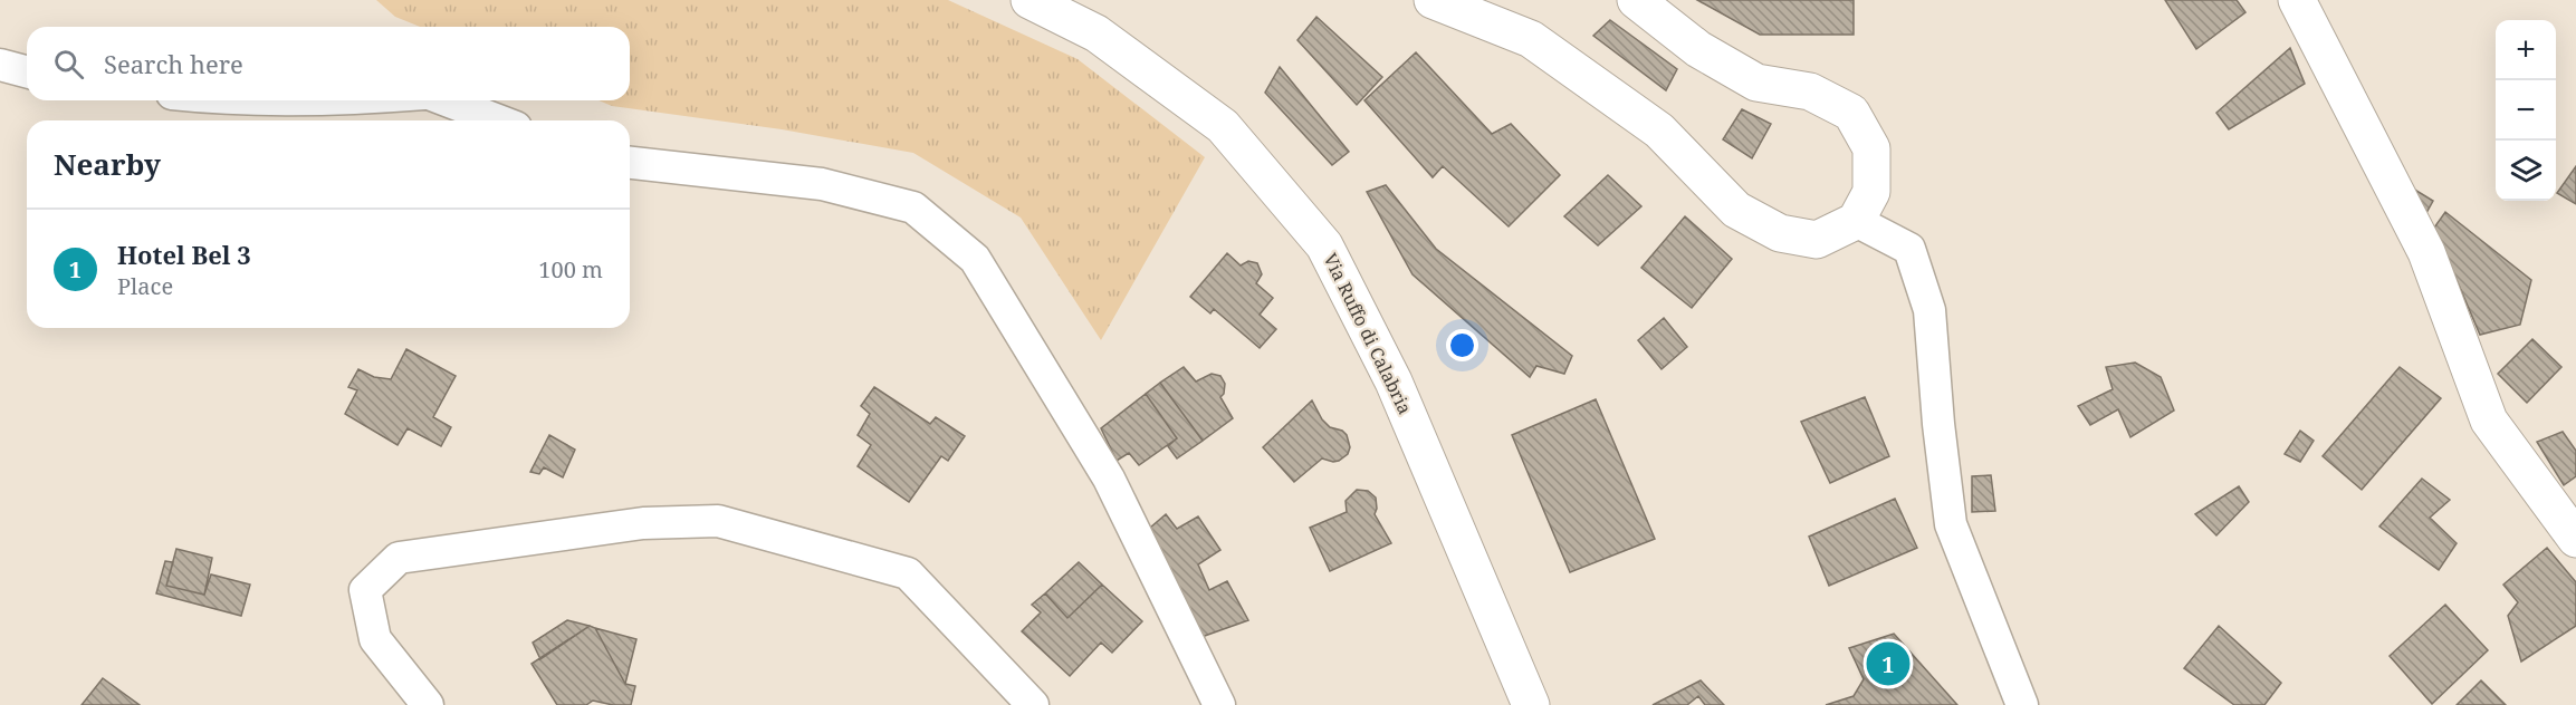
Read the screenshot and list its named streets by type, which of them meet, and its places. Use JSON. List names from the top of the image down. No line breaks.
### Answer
{"streets":{"street":["Via Ruffo di Calabria"]},"page":{"map_buttons":["+","−"],"search":"Search here","heading":"Nearby","list":[{"mark":"1","name":"Hotel Bel 3","note":"Place","value":"100 m"}],"pins":"1"}}
